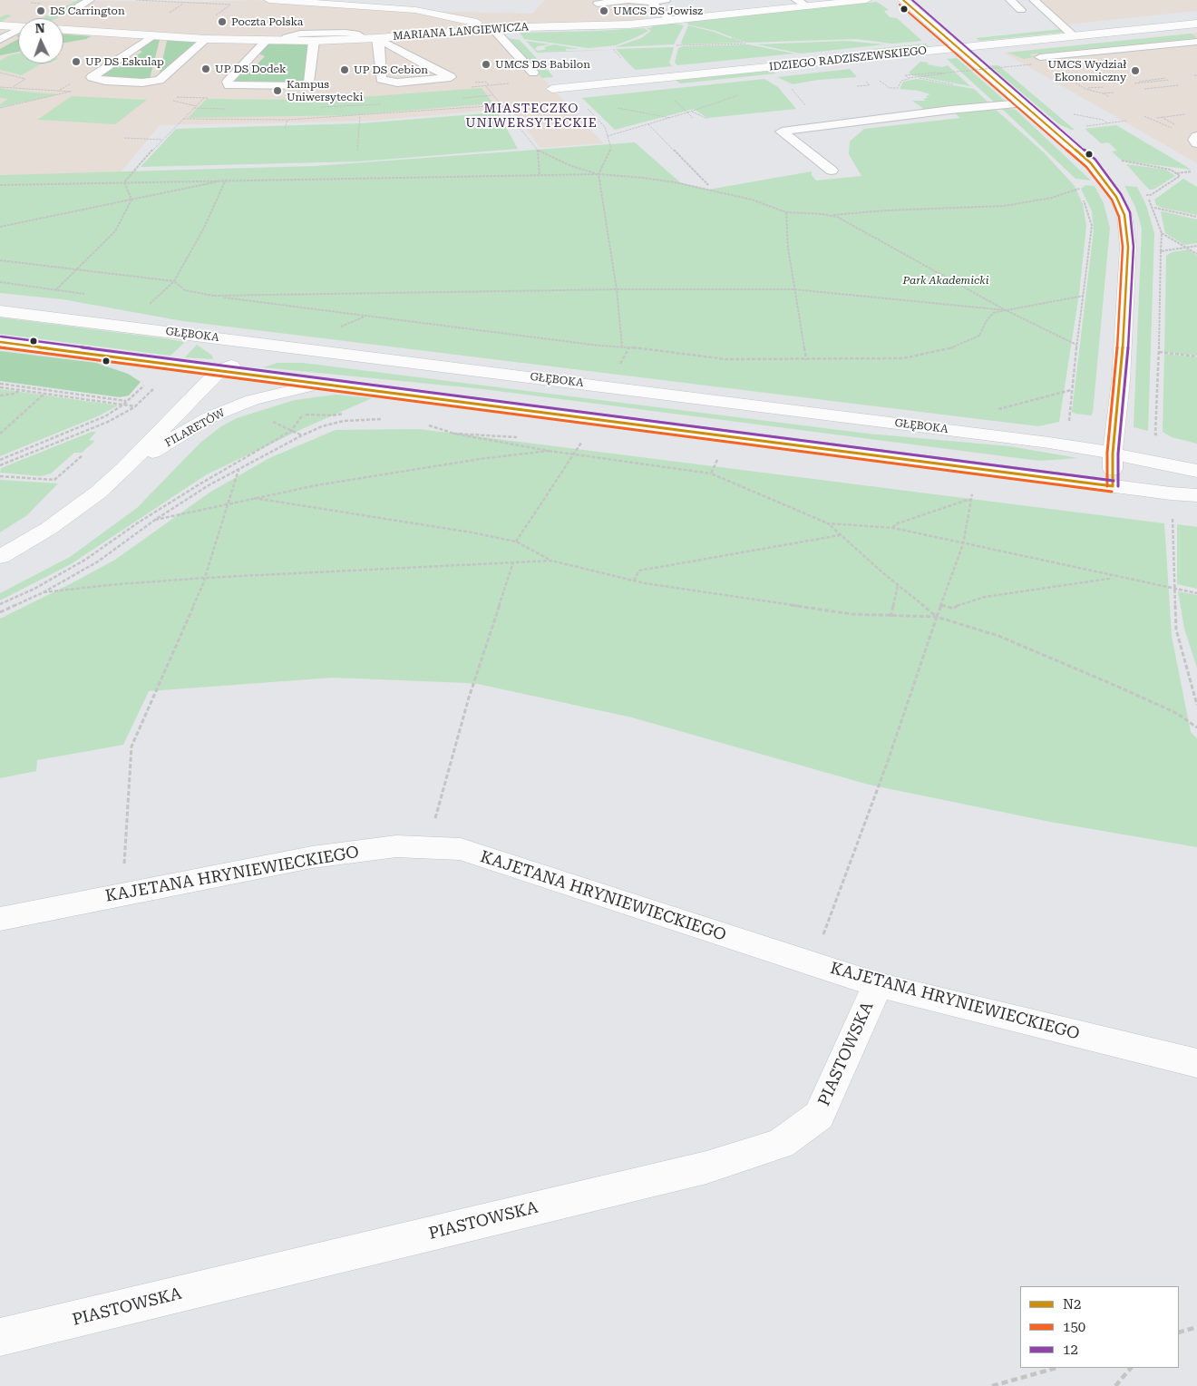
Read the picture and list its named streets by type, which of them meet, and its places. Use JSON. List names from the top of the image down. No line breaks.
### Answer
{"streets":{"street":["MARIANA LANGIEWICZA","IDZIEGO RADZISZEWSKIEGO","GŁĘBOKA","FILARETÓW","KAJETANA HRYNIEWIECKIEGO","PIASTOWSKA"]},"crossings":[["GŁĘBOKA","FILARETÓW"],["KAJETANA HRYNIEWIECKIEGO","PIASTOWSKA"]],"districts":["MIASTECZKO UNIWERSYTECKIE"],"parks":["Park Akademicki"],"places":["DS Carrington","UMCS DS Jowisz","Poczta Polska","UP DS Eskulap","UMCS DS Babilon","UP DS Dodek","UP DS Cebion","UMCS Wydział Ekonomiczny","Kampus Uniwersytecki"],"lines":["transit line N2","transit line 12","transit line 150"],"legend":["N2","150","12"],"north":"top"}
